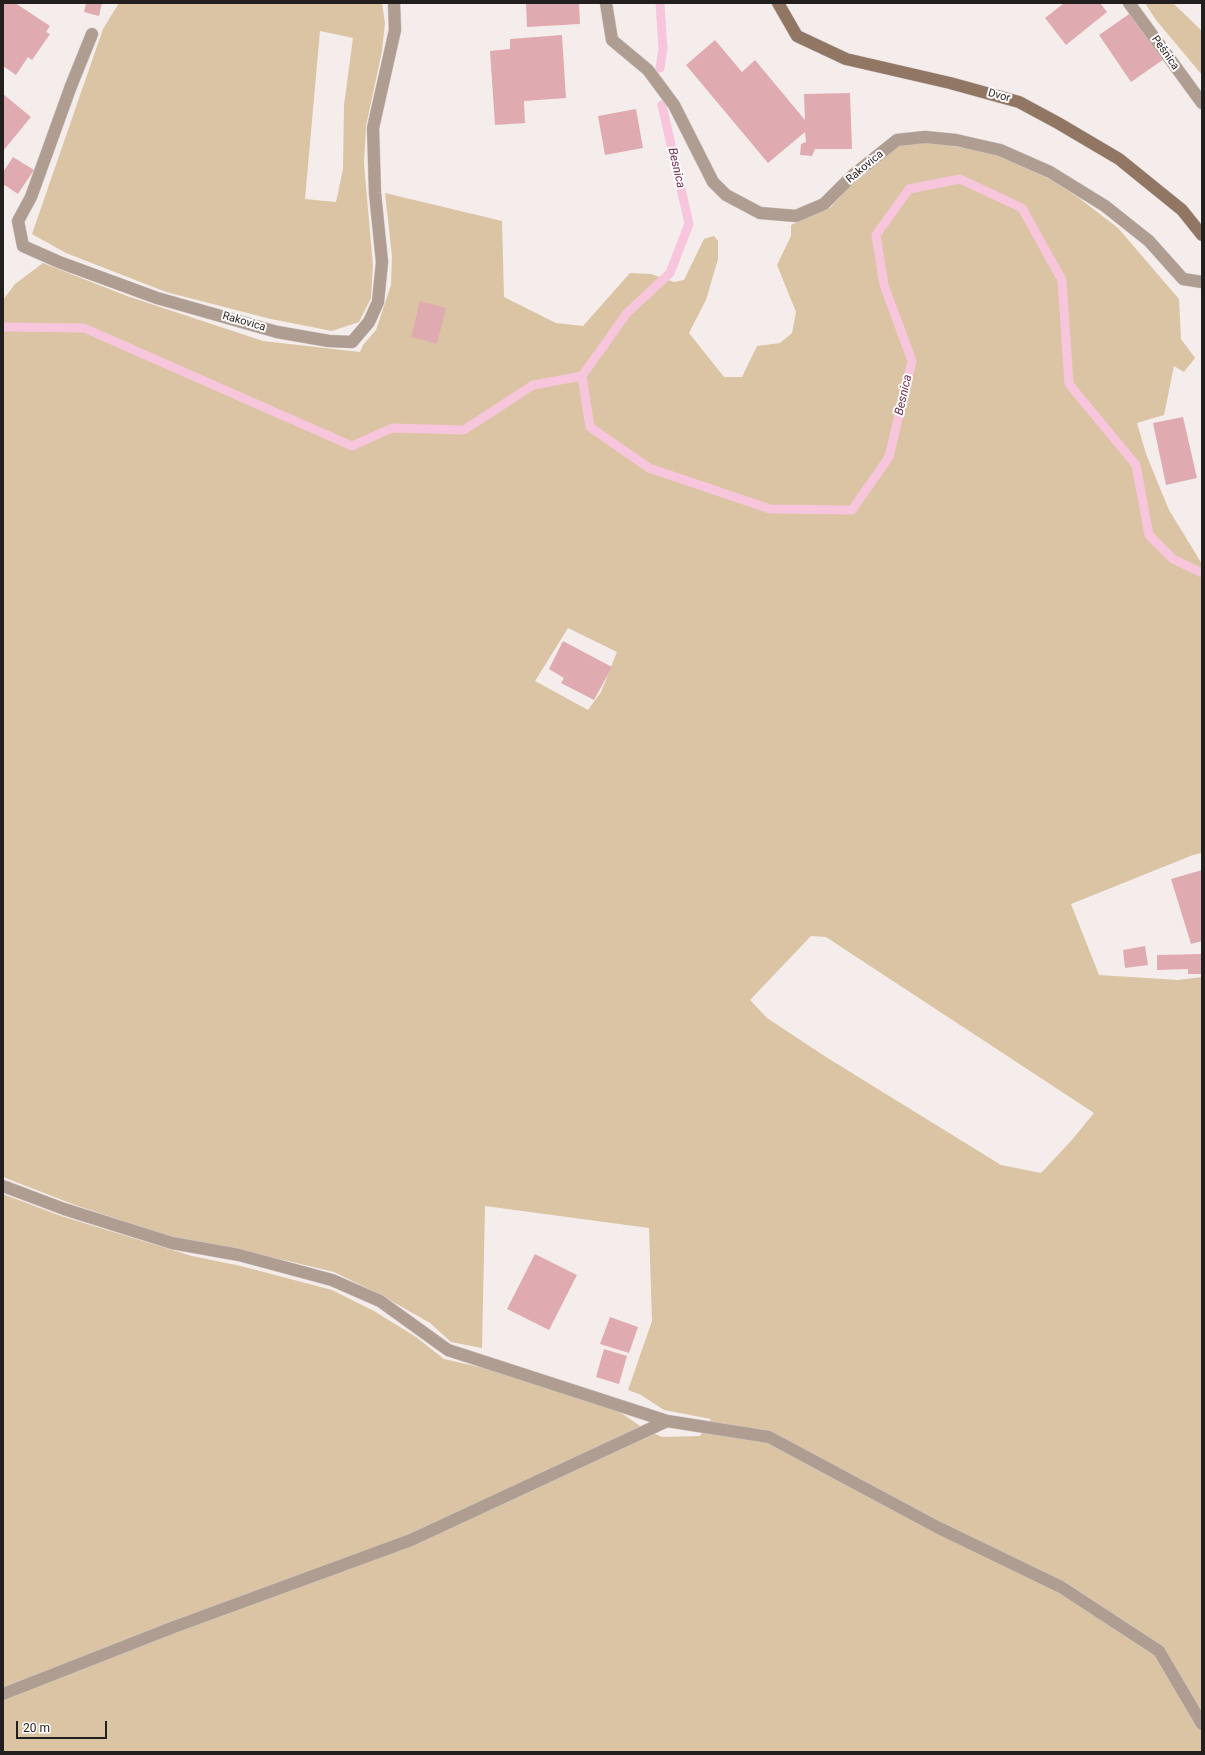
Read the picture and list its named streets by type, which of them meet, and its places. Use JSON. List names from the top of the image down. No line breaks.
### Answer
{"streets":{"street":["Pešnica","Dvor","Rakovica"]},"water":["Besnica"],"scale_bar":"20 m"}
